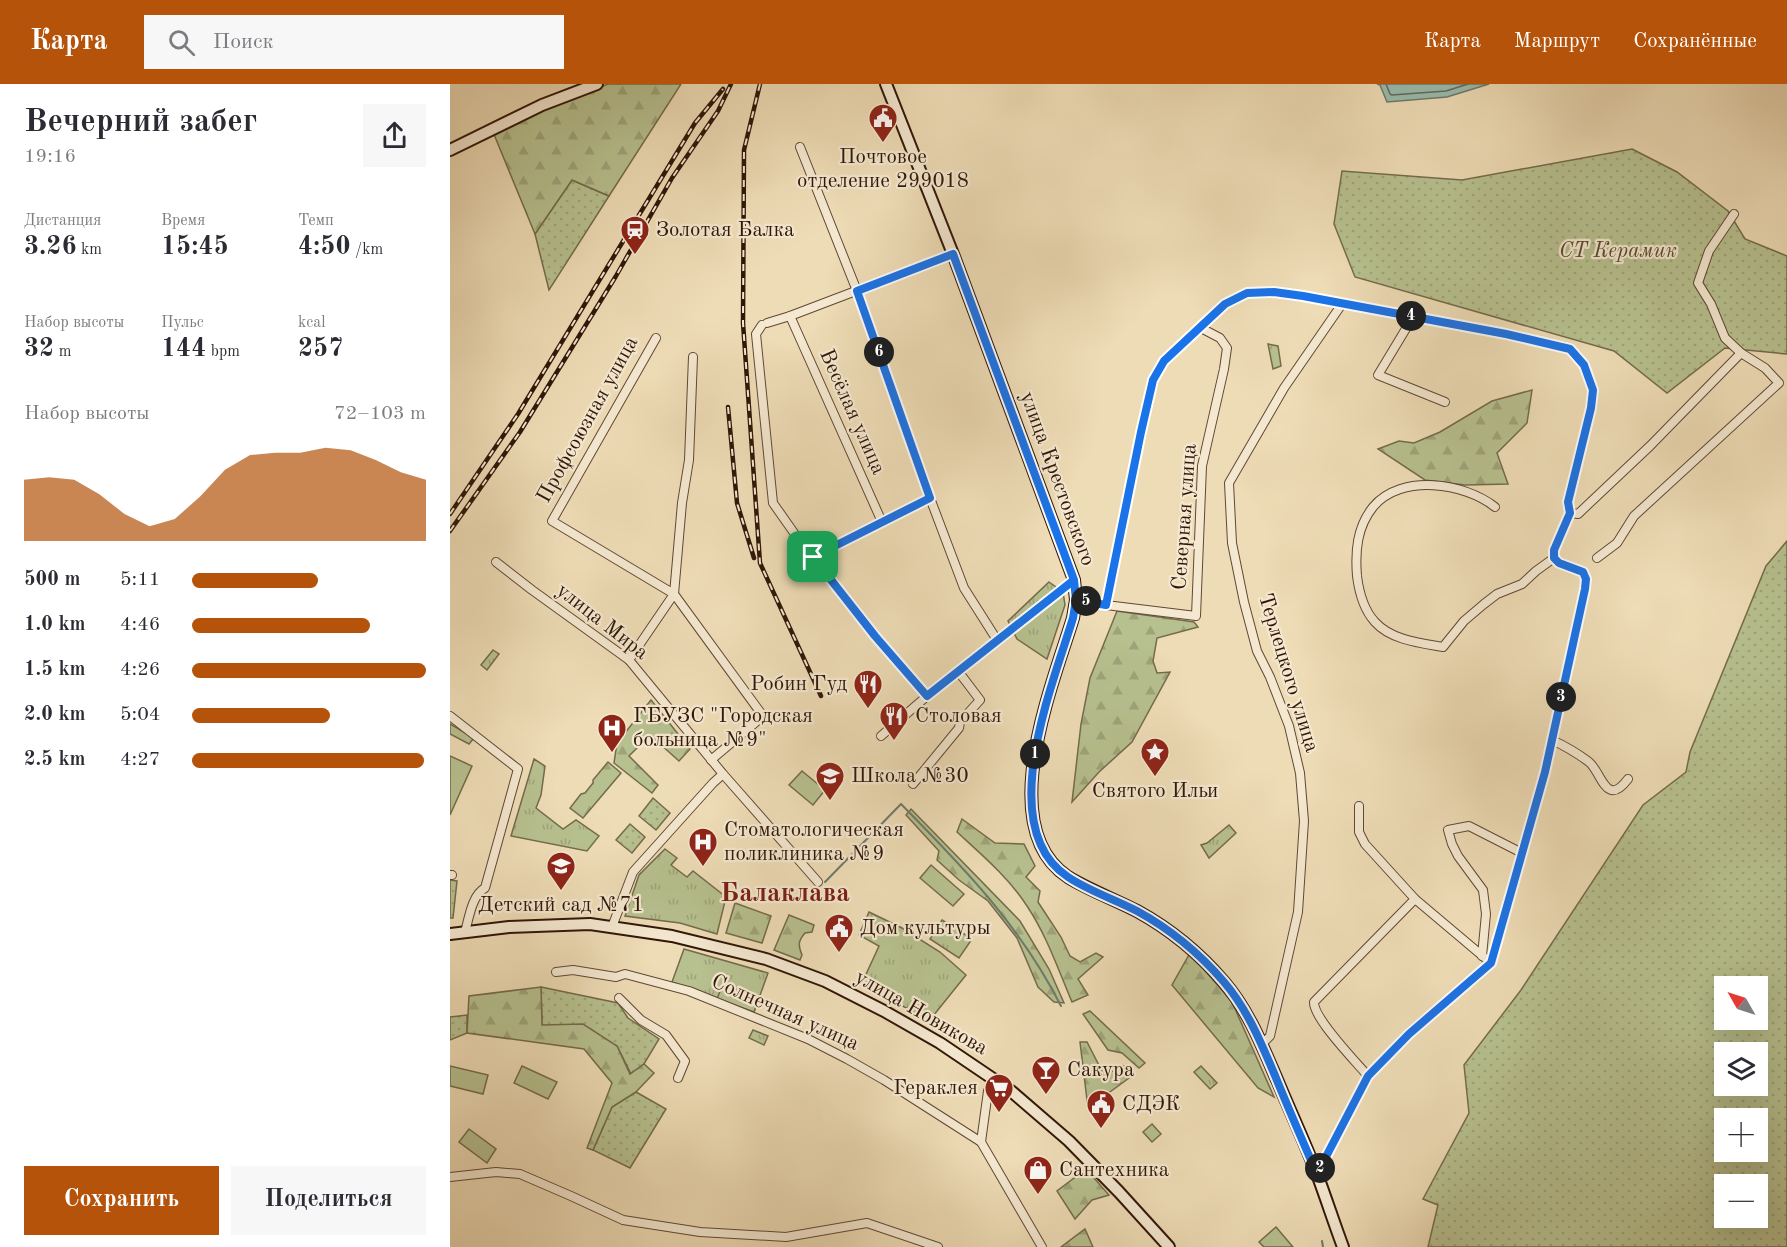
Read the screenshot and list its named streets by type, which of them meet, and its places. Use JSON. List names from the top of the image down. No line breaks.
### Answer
{"streets":{"main road":["улица Крестовского","улица Новикова"],"street":["Весёлая улица","Профсоюзная улица","Северная улица","улица Мира","Терлецкого улица","Солнечная улица"]},"crossings":[["улица Крестовского","Терлецкого улица"]],"districts":["Балаклава"],"parks":["СТ Керамик"],"places":{"public building":["Почтовое отделение 299018","Дом культуры","СДЭК"],"station":["Золотая Балка"],"restaurant":["Робин Гуд","Столовая"],"hospital":["ГБУЗС \"Городская больница №9\"","Стоматологическая поликлиника №9"],"place":["Святого Ильи"],"school or university":["Школа №30","Детский сад №71"],"bar":["Сакура"],"supermarket":["Гераклея"],"shop":["Сантехника"]},"north":"top left","page":{"header":"Карта","search":"Поиск","nav":["Карта","Маршрут","Сохранённые"],"heading":["Вечерний забег","19:16"],"stats":[["Дистанция","3.26 km"],["Время","15:45"],["Темп","4:50 /km"],["Набор высоты","32 m"],["Пульс","144 bpm"],["kcal","257"]],"pins":["4","6","5","3","1","2"],"chart":["Набор высоты","72–103 m"],"list":[{"name":"500 m","note":"5:11"},{"name":"1.0 km","note":"4:46"},{"name":"1.5 km","note":"4:26"},{"name":"2.0 km","note":"5:04"},{"name":"2.5 km","note":"4:27"}],"map_buttons":["+","−"],"buttons":["Сохранить","Поделиться"]}}
